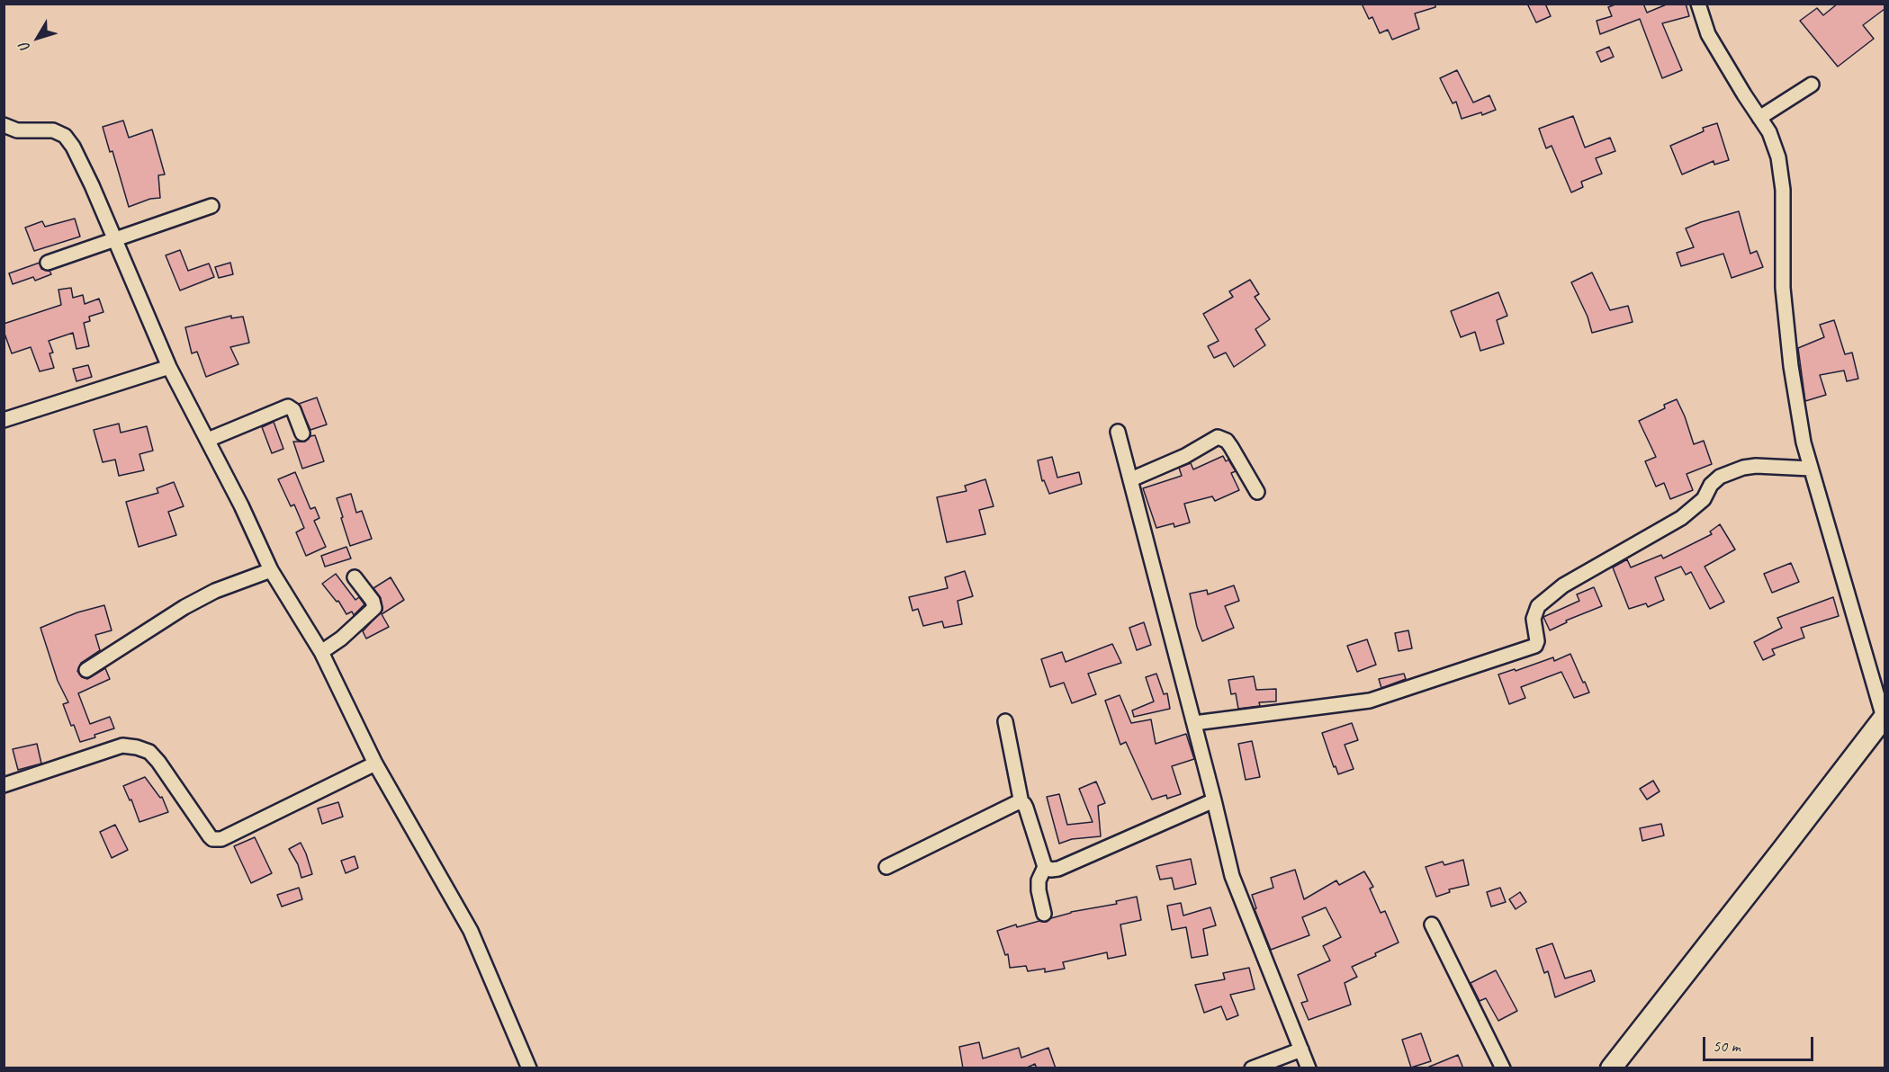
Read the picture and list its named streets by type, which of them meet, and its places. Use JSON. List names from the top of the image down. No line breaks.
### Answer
{"scale_bar":"50 m","north":"bottom left"}
